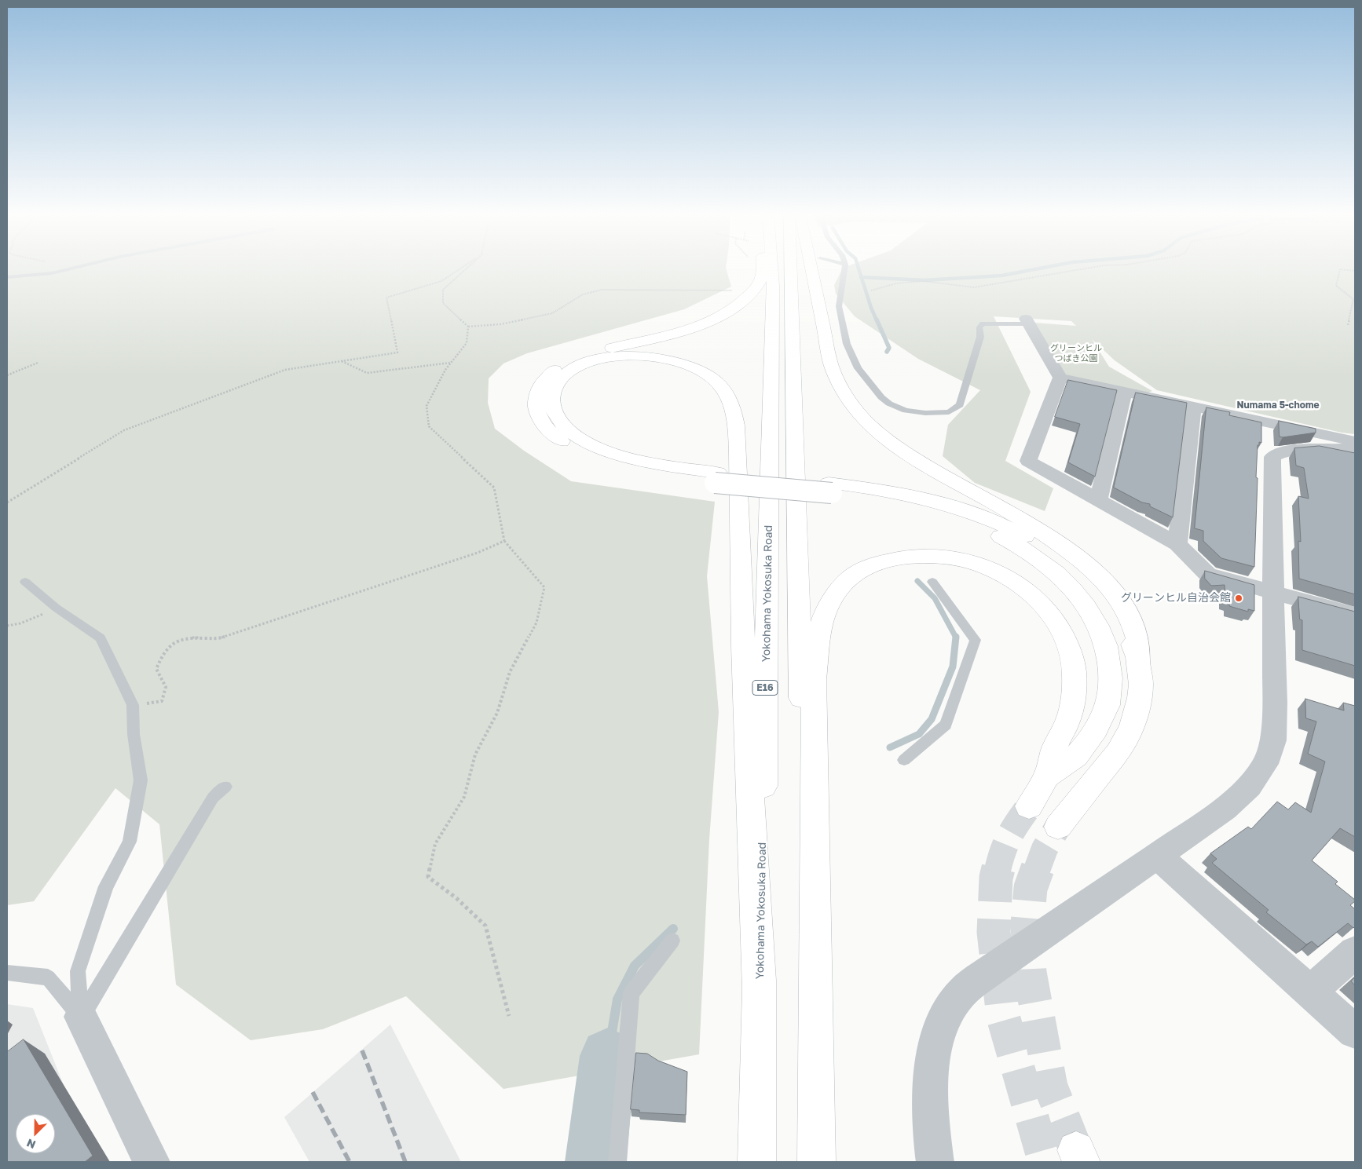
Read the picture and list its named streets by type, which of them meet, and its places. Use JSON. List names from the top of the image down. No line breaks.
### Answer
{"streets":{"highway":["Yokohama Yokosuka Road","E16"]},"districts":["Numama 5-chome"],"parks":["グリーンヒル つばき公園"],"places":["グリーンヒル自治会館"],"north":"bottom left"}
